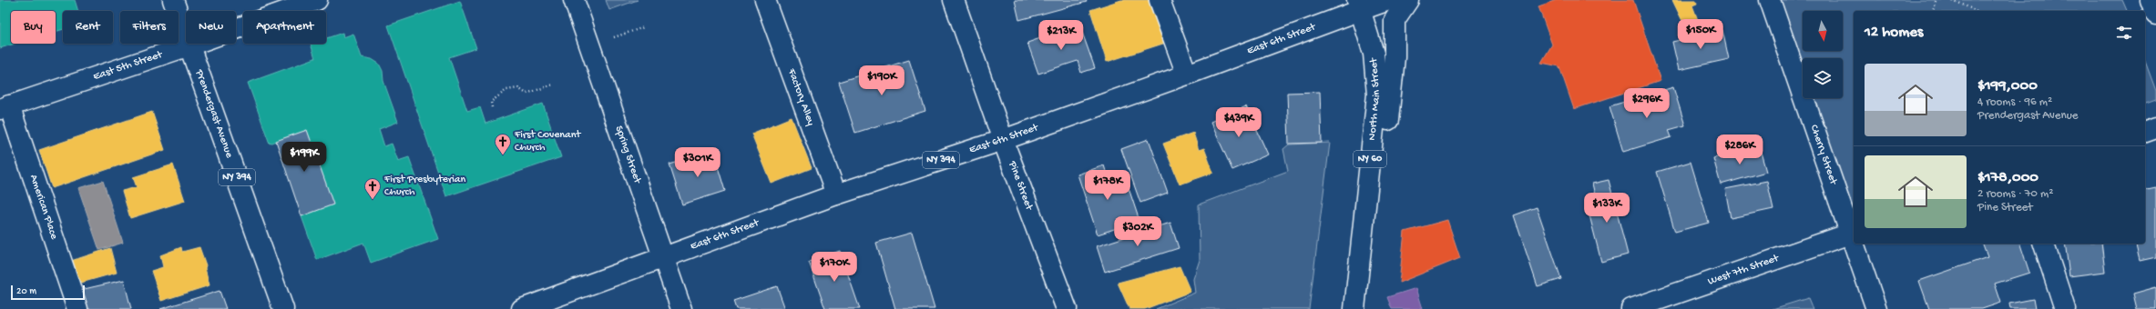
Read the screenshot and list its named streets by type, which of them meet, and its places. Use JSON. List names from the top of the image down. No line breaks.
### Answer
{"streets":{"main road":["East 6th Street","East 5th Street","Factory Alley","North Main Street","Prendergast Avenue","Spring Street","Cherry Street","NY 60","NY 394","Pine Street","American Place","West 7th Street"]},"crossings":[["East 6th Street","Factory Alley"],["East 6th Street","North Main Street"],["East 6th Street","Spring Street"],["East 6th Street","Pine Street"],["East 5th Street","Prendergast Avenue"],["East 5th Street","American Place"],["North Main Street","NY 60"],["Cherry Street","West 7th Street"]],"places":{"church":["First Covenant Church","First Presbyterian Church"]},"scale_bar":"20 m","north":"bottom","page":{"chip":["Buy","Rent","Filters","New","Apartment"],"heading":"12 homes","price":["$150K","$213K","$190K","$296K","$439K","$286K","$199K","$301K","$178K","$133K","$302K","$170K"],"list":[{"name":"$199,000","note":"4 rooms · 96 m² · Prendergast Avenue"},{"name":"$178,000","note":"2 rooms · 70 m² · Pine Street"}],"scale":"20 m"}}
